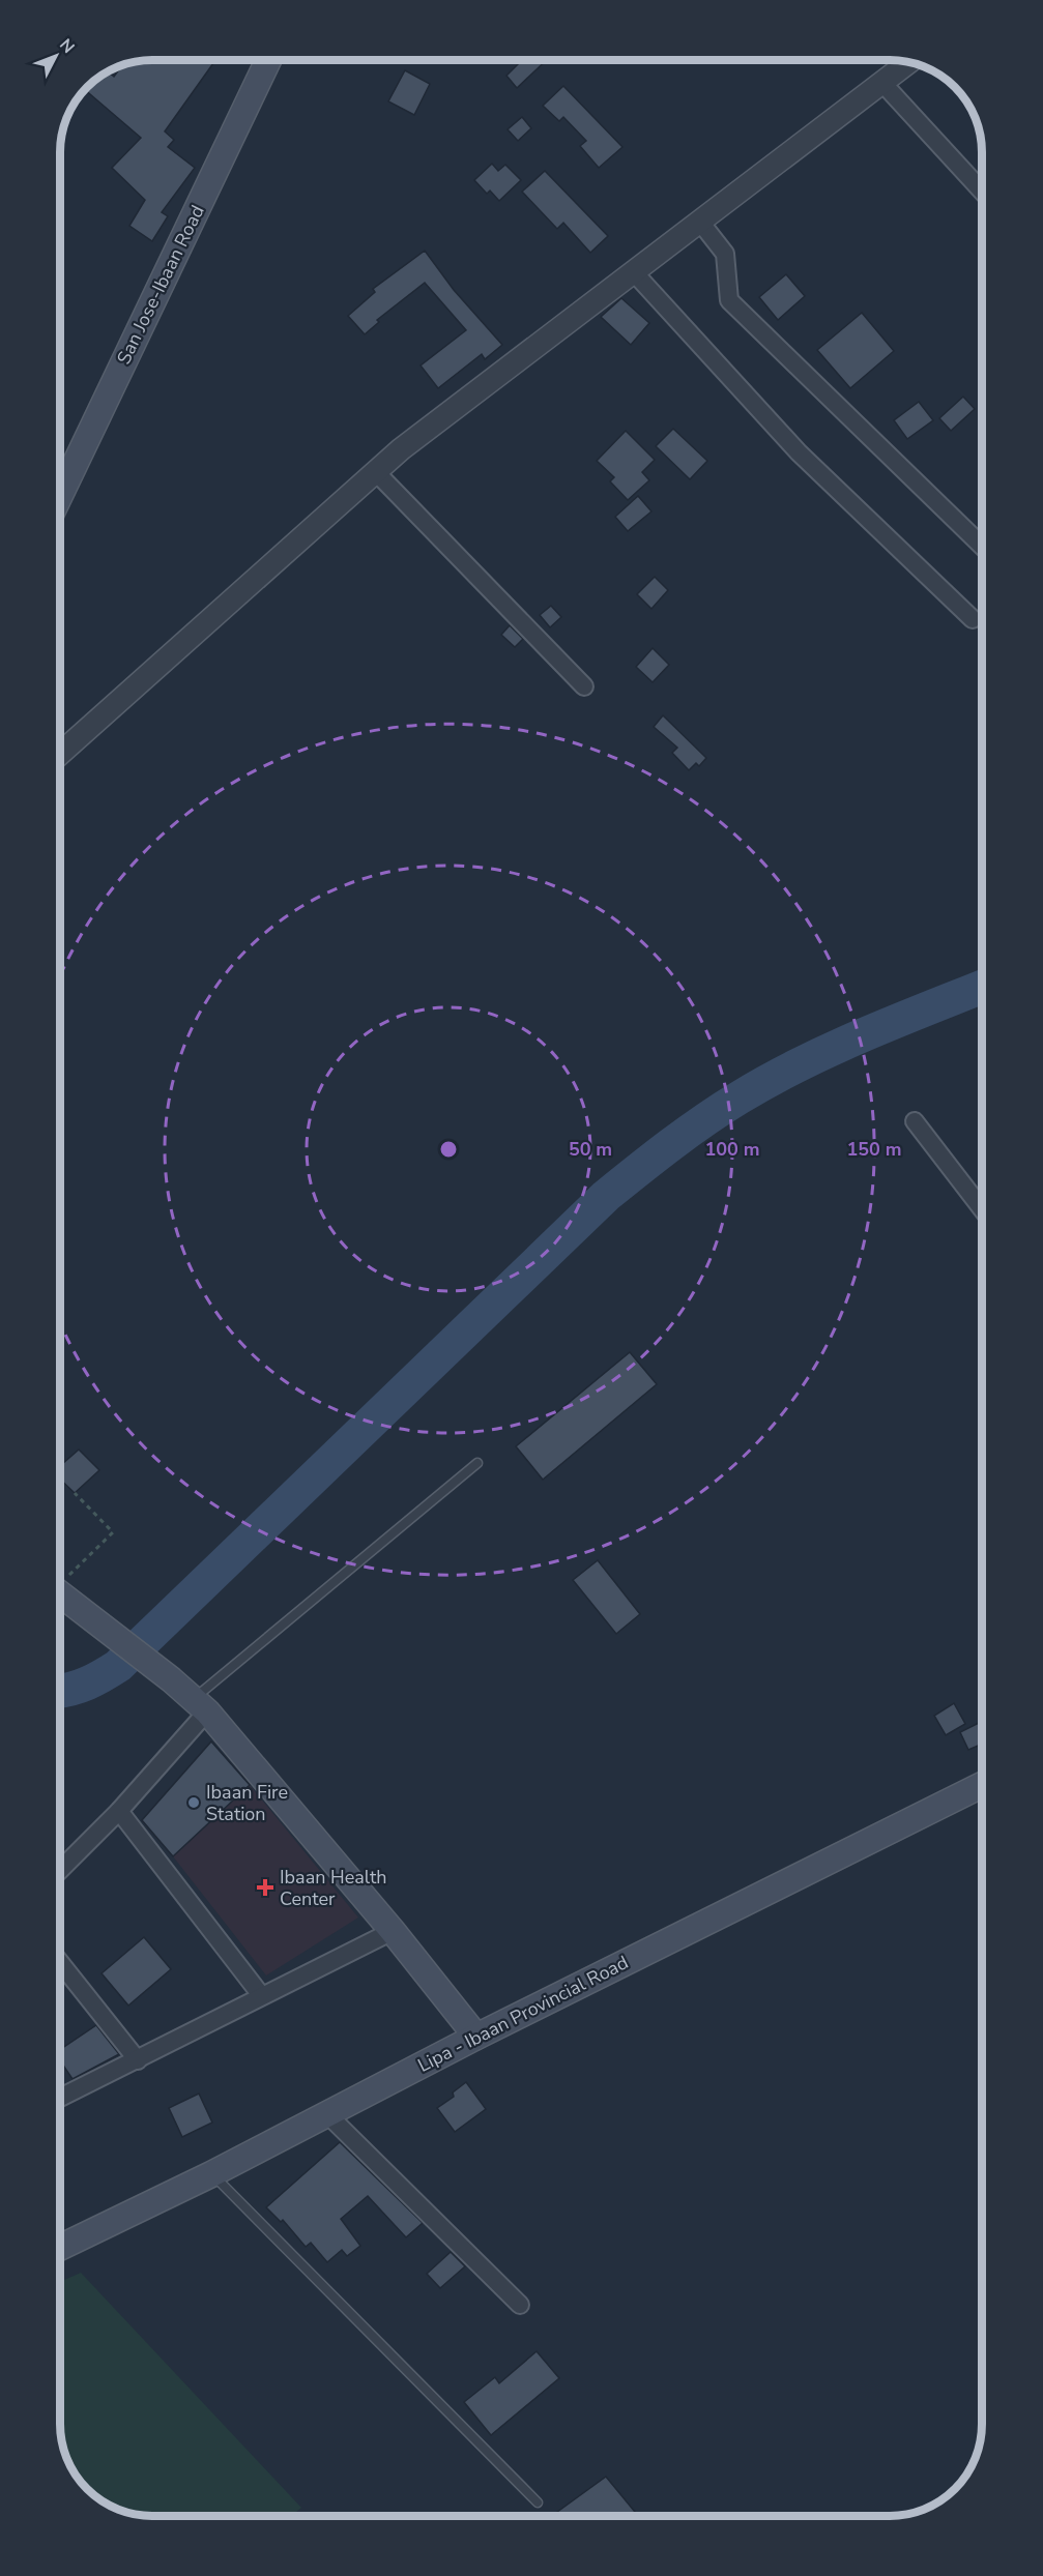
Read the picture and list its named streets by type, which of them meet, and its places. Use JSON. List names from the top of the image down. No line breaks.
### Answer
{"streets":{"main road":["San Jose-Ibaan Road","Lipa - Ibaan Provincial Road"]},"places":{"other":["Ibaan Fire Station"],"health":["Ibaan Health Center"]},"north":"top right","rings":["50 m","100 m","150 m"]}
